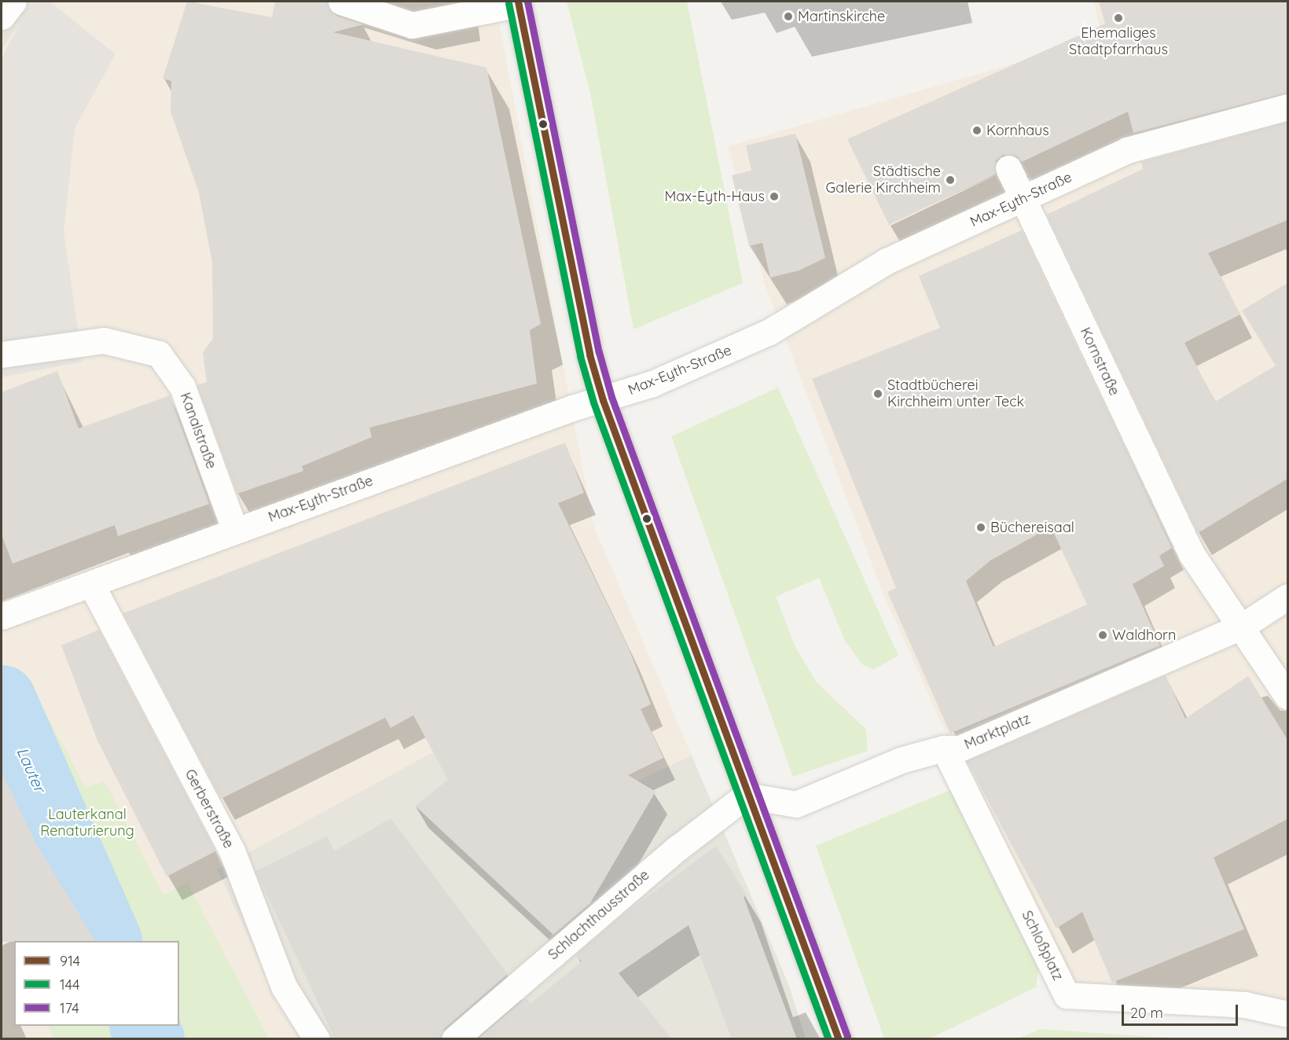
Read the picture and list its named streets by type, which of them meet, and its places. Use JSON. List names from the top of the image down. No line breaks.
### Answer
{"streets":{"street":["Max-Eyth-Straße","Kornstraße","Kanalstraße","Marktplatz","Gerberstraße","Schlachthausstraße","Schloßplatz"]},"crossings":[["Max-Eyth-Straße","Kornstraße"],["Max-Eyth-Straße","Kanalstraße"],["Max-Eyth-Straße","Gerberstraße"],["Kornstraße","Marktplatz"],["Marktplatz","Schlachthausstraße"],["Marktplatz","Schloßplatz"]],"water":["Lauter"],"parks":["Lauterkanal Renaturierung"],"places":["Martinskirche","Ehemaliges Stadtpfarrhaus","Kornhaus","Städtische Galerie Kirchheim","Max-Eyth-Haus","Stadtbücherei Kirchheim unter Teck","Büchereisaal","Waldhorn"],"lines":["transit line 914","transit line 174","transit line 144"],"legend":["914","144","174"],"scale_bar":"20 m"}
